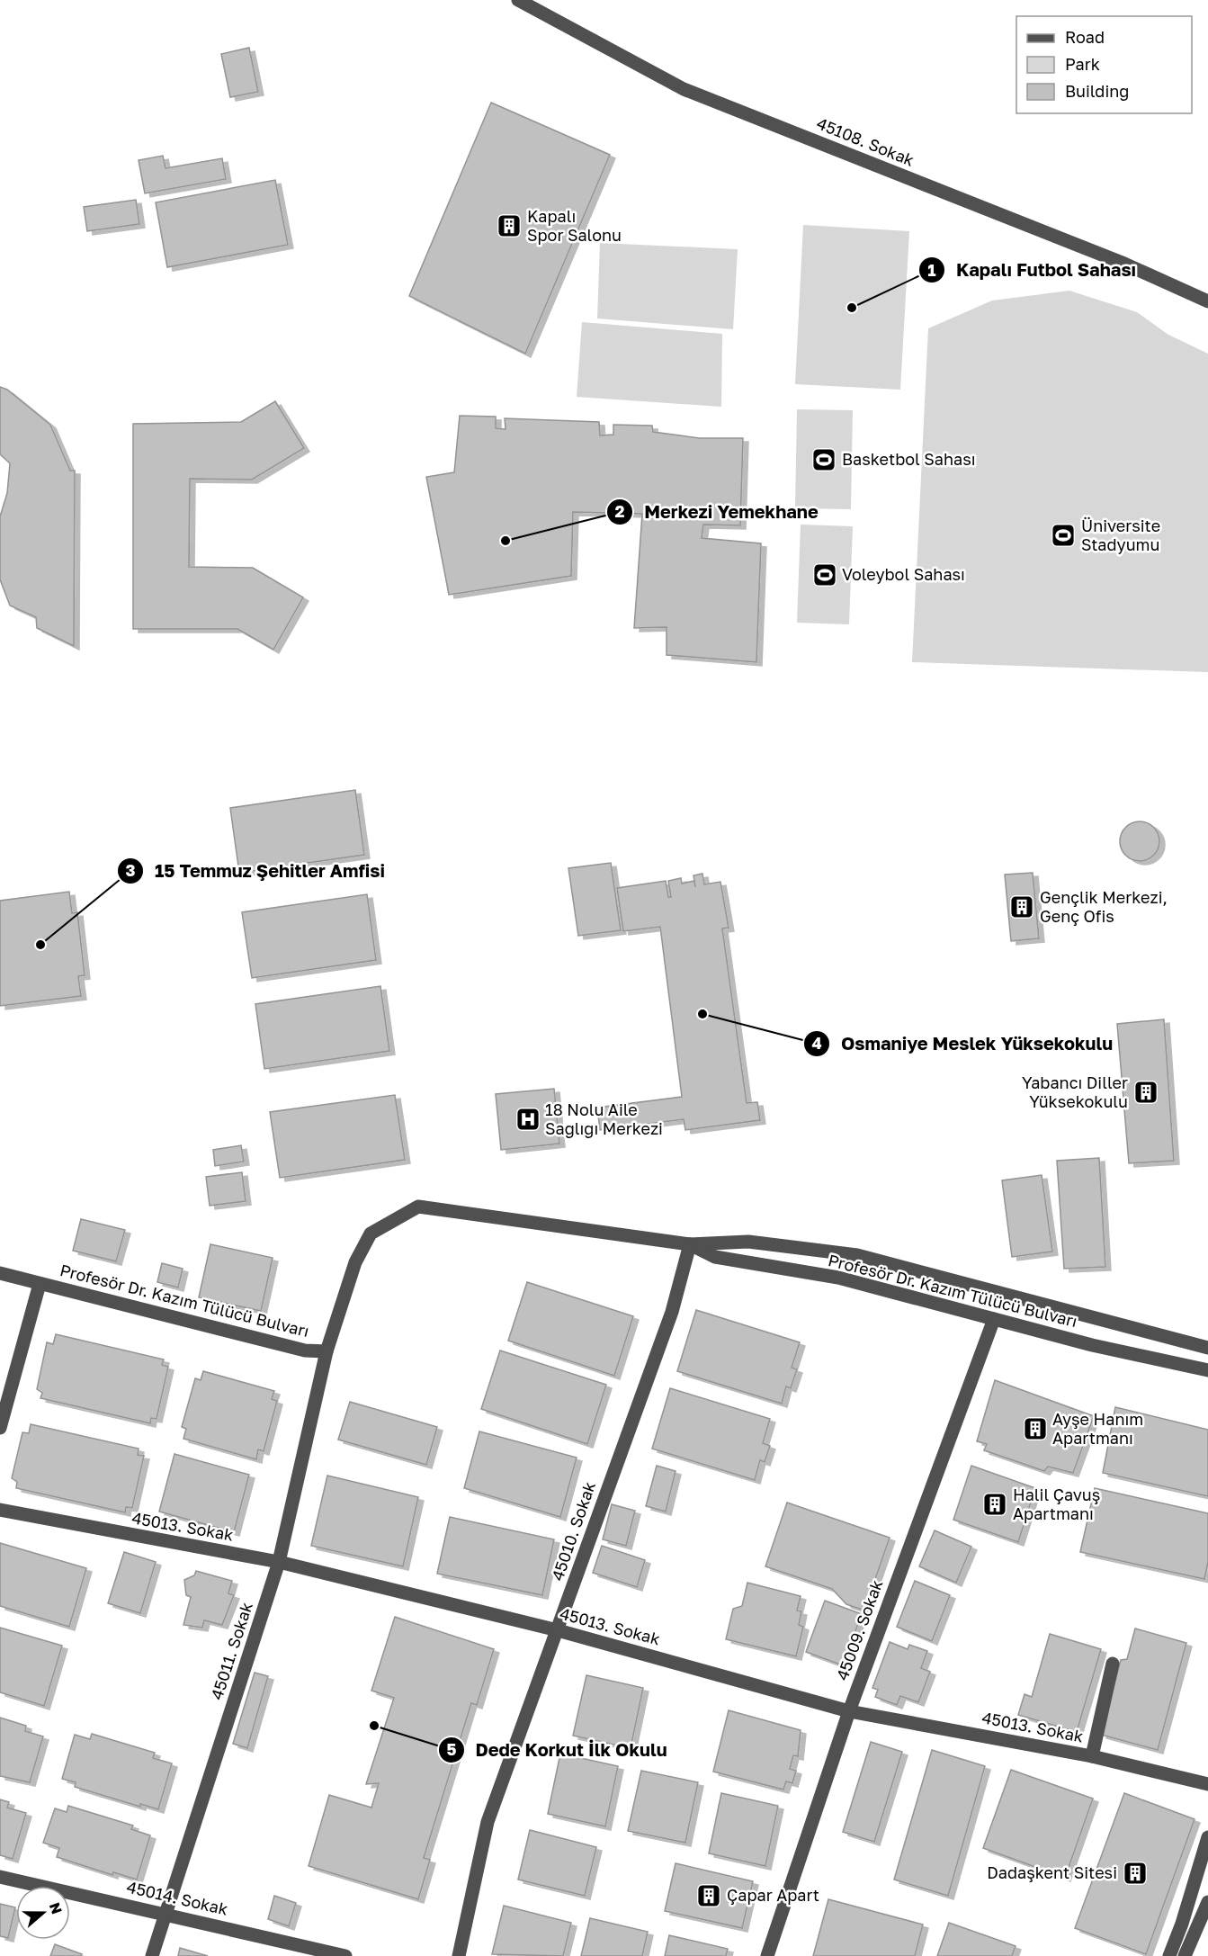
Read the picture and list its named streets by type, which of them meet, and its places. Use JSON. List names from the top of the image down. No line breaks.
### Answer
{"streets":{"street":["45108. Sokak","Profesör Dr. Kazım Tülücü Bulvarı","45013. Sokak","45010. Sokak","45009. Sokak","45011. Sokak","45014. Sokak"]},"crossings":[["Profesör Dr. Kazım Tülücü Bulvarı","45010. Sokak"],["Profesör Dr. Kazım Tülücü Bulvarı","45009. Sokak"],["Profesör Dr. Kazım Tülücü Bulvarı","45011. Sokak"],["45013. Sokak","45010. Sokak"],["45013. Sokak","45009. Sokak"],["45013. Sokak","45011. Sokak"],["45011. Sokak","45014. Sokak"]],"places":{"building":["Kapalı Spor Salonu","Gençlik Merkezi, Genç Ofis","Yabancı Diller Yüksekokulu","Ayşe Hanım Apartmanı","Halil Çavuş Apartmanı","Dadaşkent Sitesi","Çapar Apart"],"other":["Kapalı Futbol Sahası","Merkezi Yemekhane","15 Temmuz Şehitler Amfisi","Osmaniye Meslek Yüksekokulu","Dede Korkut İlk Okulu"],"sports":["Basketbol Sahası","Üniversite Stadyumu","Voleybol Sahası"],"hospital":["18 Nolu Aile Sağlığı Merkezi"]},"legend":["Road","Park","Building"],"north":"right"}
